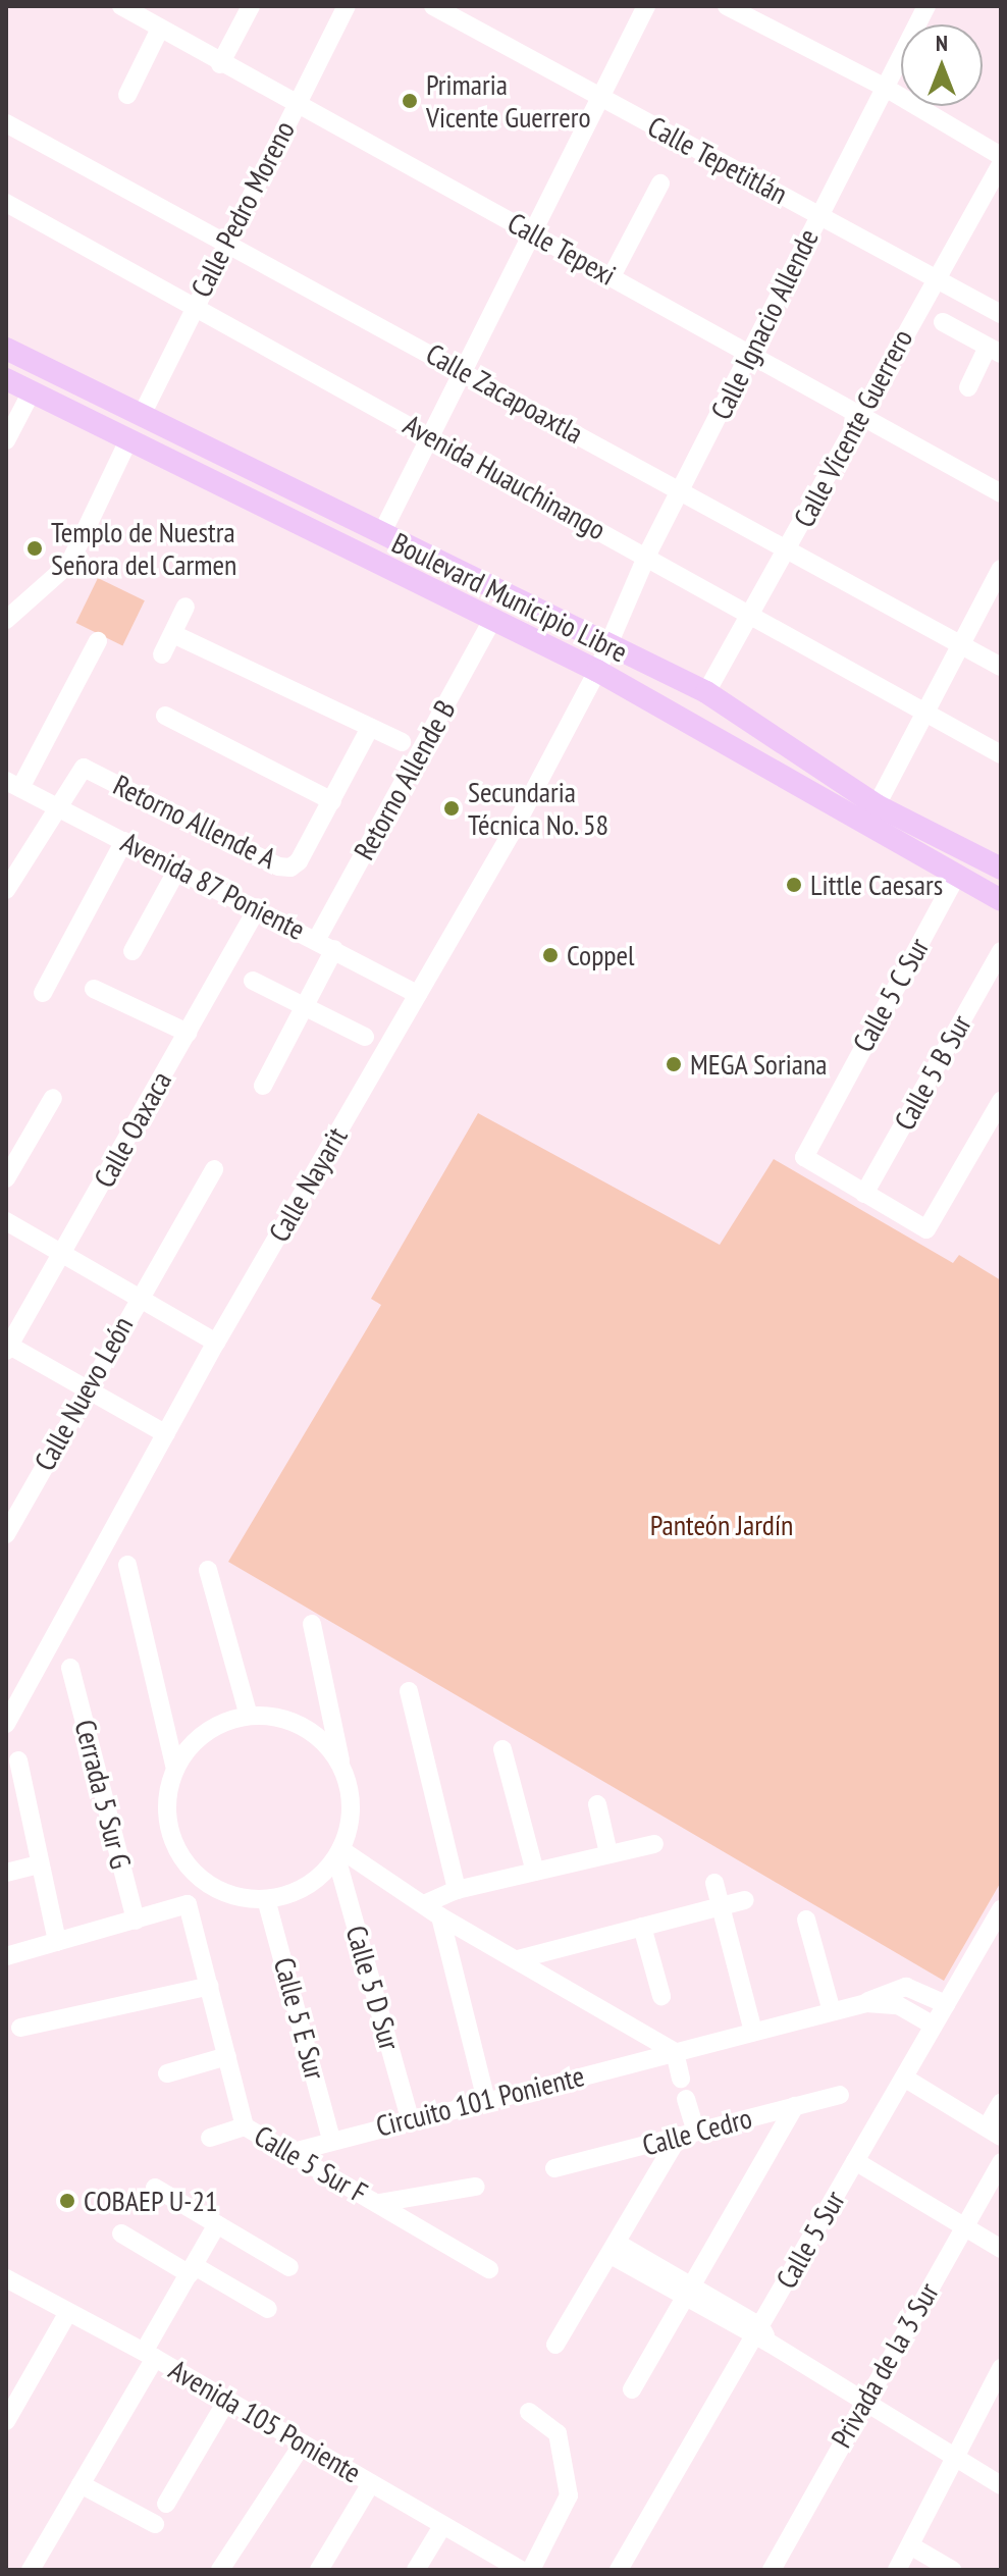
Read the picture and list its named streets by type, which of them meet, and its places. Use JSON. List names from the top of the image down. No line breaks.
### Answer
{"streets":{"main road":["Boulevard Municipio Libre"],"street":["Calle Tepetitlán","Calle Pedro Moreno","Calle Tepexi","Calle Ignacio Allende","Calle Zacapoaxtla","Calle Vicente Guerrero","Avenida Huauchinango","Retorno Allende B","Retorno Allende A","Avenida 87 Poniente","Calle 5 C Sur","Calle 5 B Sur","Calle Oaxaca","Calle Nayarit","Calle Nuevo León","Cerrada 5 Sur G","Calle 5 D Sur","Calle 5 E Sur","Circuito 101 Poniente","Calle Cedro","Calle 5 Sur F","Calle 5 Sur","Privada de la 3 Sur","Avenida 105 Poniente"]},"crossings":[["Calle Tepetitlán","Calle Ignacio Allende"],["Calle Tepetitlán","Calle Vicente Guerrero"],["Calle Pedro Moreno","Calle Tepexi"],["Calle Pedro Moreno","Calle Zacapoaxtla"],["Calle Pedro Moreno","Avenida Huauchinango"],["Calle Pedro Moreno","Boulevard Municipio Libre"],["Calle Tepexi","Calle Ignacio Allende"],["Calle Tepexi","Calle Vicente Guerrero"],["Calle Ignacio Allende","Calle Zacapoaxtla"],["Calle Ignacio Allende","Avenida Huauchinango"],["Calle Ignacio Allende","Boulevard Municipio Libre"],["Calle Ignacio Allende","Calle Nayarit"],["Calle Zacapoaxtla","Calle Vicente Guerrero"],["Calle Vicente Guerrero","Avenida Huauchinango"],["Calle Vicente Guerrero","Boulevard Municipio Libre"],["Boulevard Municipio Libre","Retorno Allende B"],["Boulevard Municipio Libre","Calle 5 C Sur"],["Boulevard Municipio Libre","Calle Nayarit"],["Retorno Allende B","Avenida 87 Poniente"],["Retorno Allende A","Avenida 87 Poniente"],["Avenida 87 Poniente","Calle Oaxaca"],["Avenida 87 Poniente","Calle Nayarit"],["Calle 5 C Sur","Calle 5 B Sur"],["Calle 5 D Sur","Calle 5 E Sur"],["Calle 5 D Sur","Circuito 101 Poniente"],["Calle 5 E Sur","Circuito 101 Poniente"],["Circuito 101 Poniente","Calle 5 Sur F"],["Circuito 101 Poniente","Calle 5 Sur"]],"parks":["Panteón Jardín"],"places":["Primaria Vicente Guerrero","Templo de Nuestra Señora del Carmen","Secundaria Técnica No. 58","Little Caesars","Coppel","MEGA Soriana","COBAEP U-21"],"north":"top"}
